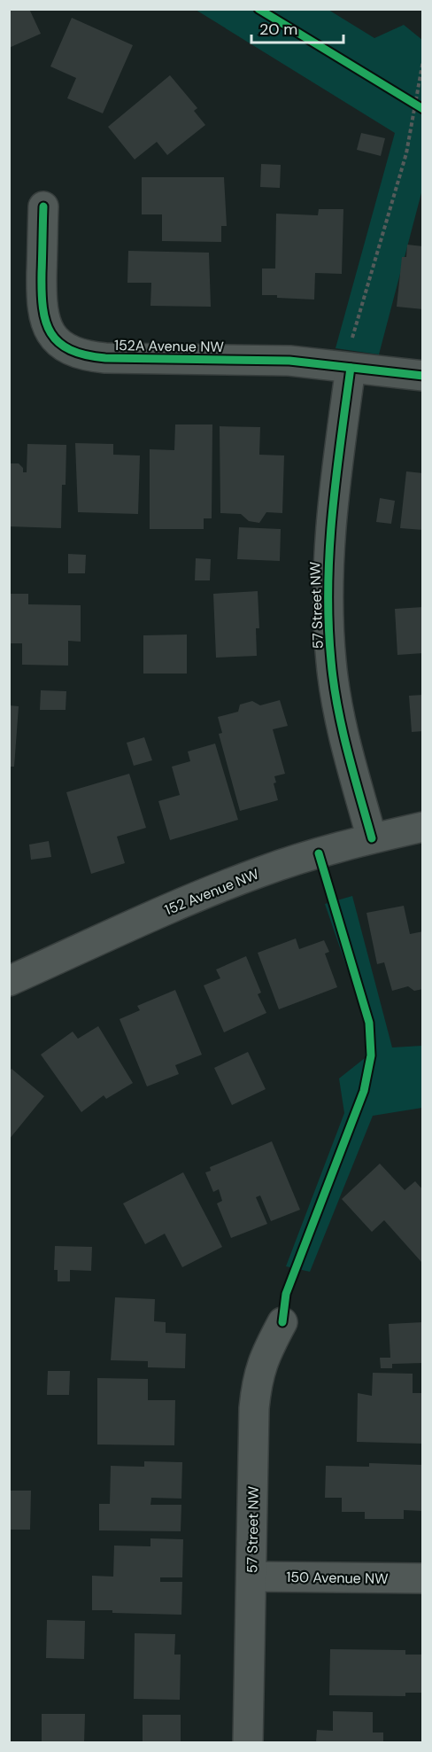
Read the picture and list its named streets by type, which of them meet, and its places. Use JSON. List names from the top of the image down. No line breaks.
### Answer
{"streets":{"street":["152A Avenue NW","57 Street NW","152 Avenue NW","150 Avenue NW"]},"crossings":[["152A Avenue NW","57 Street NW"],["57 Street NW","152 Avenue NW"],["57 Street NW","150 Avenue NW"]],"scale_bar":"20 m"}
